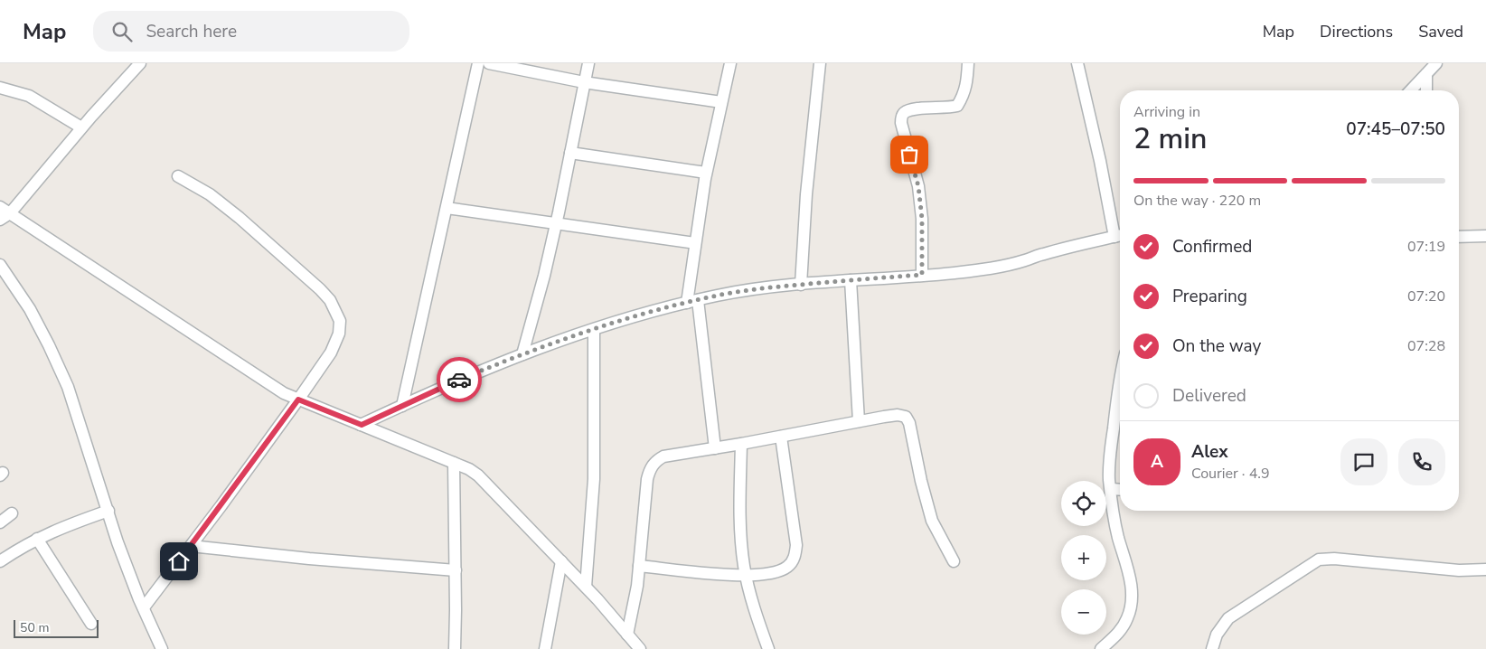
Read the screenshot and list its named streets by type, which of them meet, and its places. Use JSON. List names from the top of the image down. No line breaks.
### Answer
{"scale_bar":"50 m","page":{"header":"Map","search":"Search here","nav":["Map","Directions","Saved"],"heading":["2 min","Arriving in","07:45–07:50"],"panel":["Alex","Courier · 4.9"],"bar":"On the way · 220 m","list":[["Confirmed","07:19"],["Preparing","07:20"],["On the way","07:28"],"Delivered"],"round":"A","map_buttons":["+","−"],"scale":"50 m"}}
